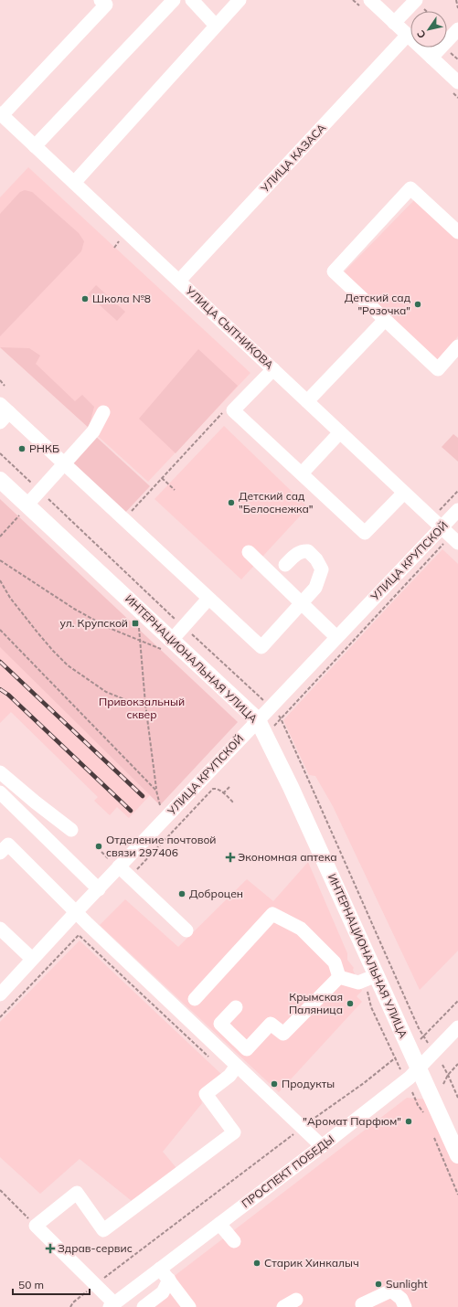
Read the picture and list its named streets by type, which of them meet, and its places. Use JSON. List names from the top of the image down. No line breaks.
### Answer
{"streets":{"main road":["ИНТЕРНАЦИОНАЛЬНАЯ УЛИЦА"],"street":["УЛИЦА КАЗАСА","УЛИЦА СЫТНИКОВА","УЛИЦА КРУПСКОЙ","ПРОСПЕКТ ПОБЕДЫ"]},"crossings":[["УЛИЦА КАЗАСА","УЛИЦА СЫТНИКОВА"],["УЛИЦА СЫТНИКОВА","УЛИЦА КРУПСКОЙ"],["УЛИЦА КРУПСКОЙ","ИНТЕРНАЦИОНАЛЬНАЯ УЛИЦА"],["ИНТЕРНАЦИОНАЛЬНАЯ УЛИЦА","ПРОСПЕКТ ПОБЕДЫ"]],"parks":["Привокзальный сквер"],"places":{"other":["Школа №8","Детский сад \"Розочка\"","РНКБ","Детский сад \"Белоснежка\"","Отделение почтовой связи 297406","Доброцен","Крымская Паляница","Продукты","\"Аромат Парфюм\"","Старик Хинкалыч","Sunlight"],"transit":["ул. Крупской"],"health":["Экономная аптека","Здрав-сервис"]},"scale_bar":"50 m","north":"bottom left"}
